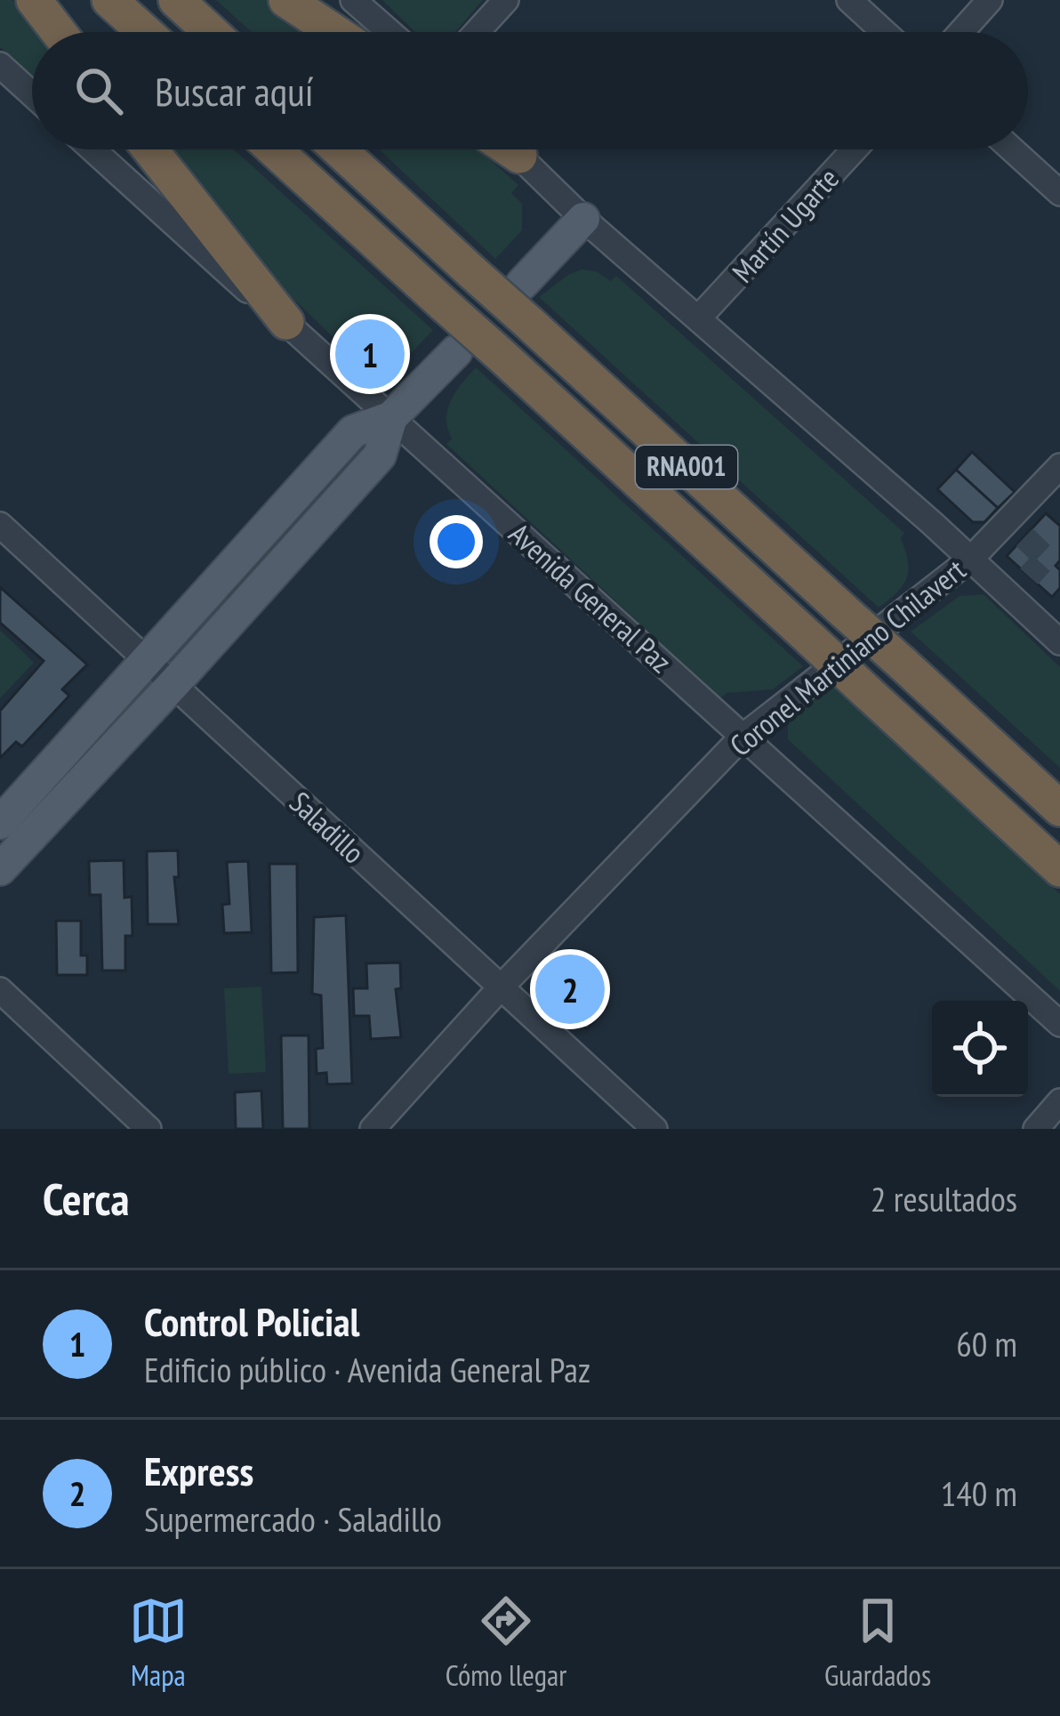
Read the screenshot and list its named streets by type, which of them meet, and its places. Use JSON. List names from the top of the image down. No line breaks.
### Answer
{"streets":{"highway":["RNA001"],"street":["Martín Ugarte","Avenida General Paz","Coronel Martiniano Chilavert","Saladillo"]},"crossings":[["Avenida General Paz","Coronel Martiniano Chilavert"],["Coronel Martiniano Chilavert","Saladillo"]],"page":{"search":"Buscar aquí","pins":["1","2"],"heading":["Cerca","2 resultados"],"list":[{"mark":"1","name":"Control Policial","note":"Edificio público · Avenida General Paz","value":"60 m"},{"mark":"2","name":"Express","note":"Supermercado · Saladillo","value":"140 m"}],"nav":["Mapa","Cómo llegar","Guardados"]}}
